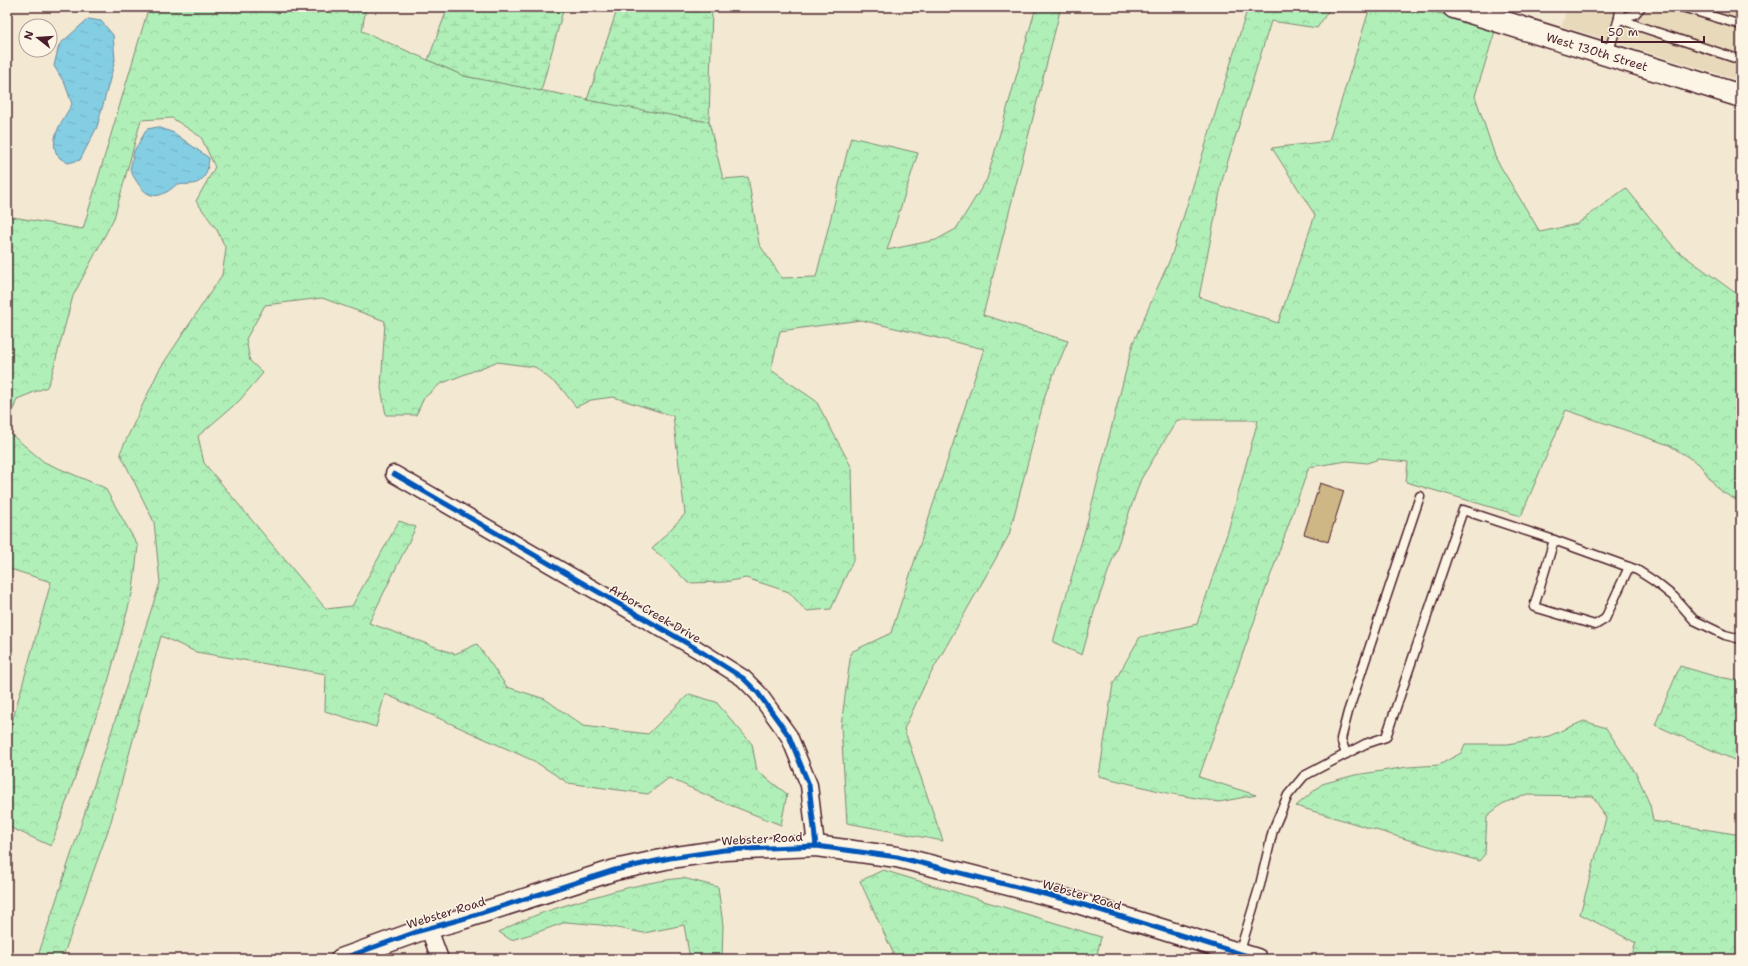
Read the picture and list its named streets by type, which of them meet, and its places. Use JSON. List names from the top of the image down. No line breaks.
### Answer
{"streets":{"main road":["West 130th Street"],"street":["Arbor Creek Drive","Webster Road"]},"crossings":[["Arbor Creek Drive","Webster Road"]],"scale_bar":"50 m","north":"left"}
